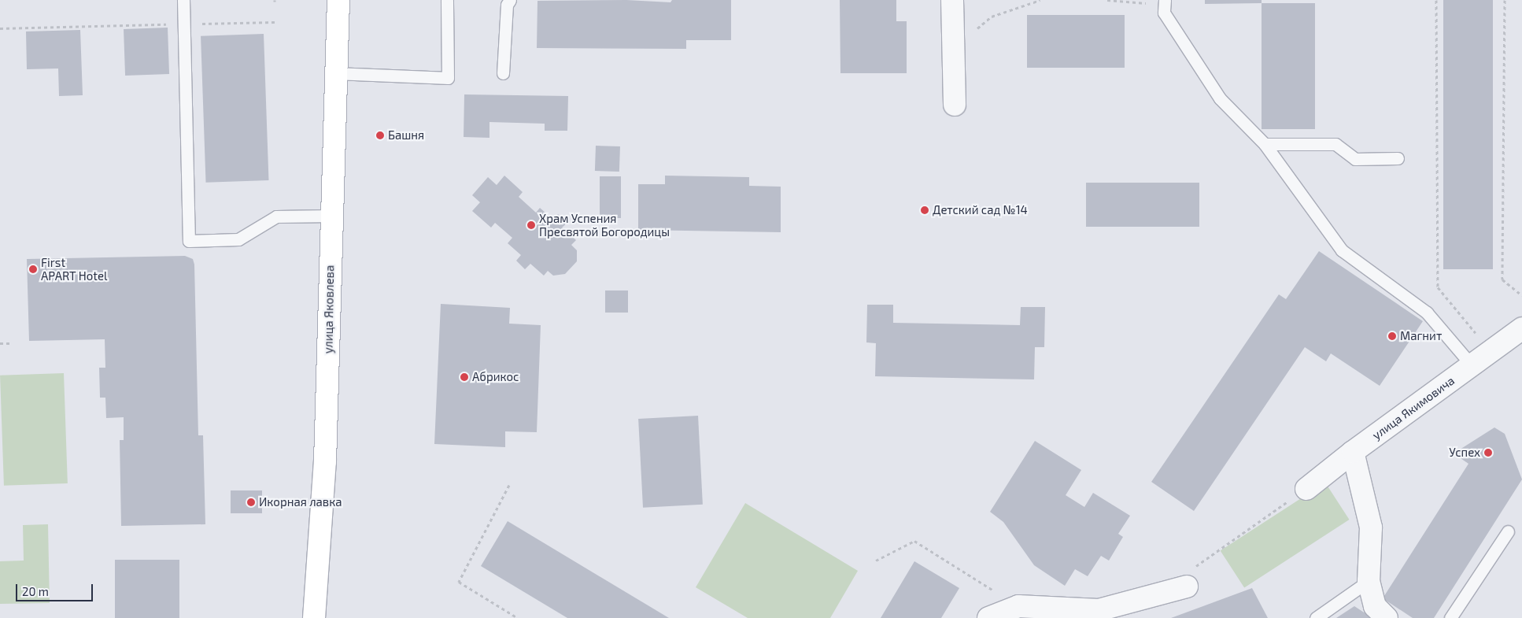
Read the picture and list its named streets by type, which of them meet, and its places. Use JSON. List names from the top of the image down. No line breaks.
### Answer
{"streets":{"main road":["улица Яковлева"],"street":["улица Якимовича"]},"places":["Башня","Детский сад №14","Храм Успения Пресвятой Богородицы","First APART Hotel","Магнит","Абрикос","Успех","Икорная лавка"],"scale_bar":"20 m"}
